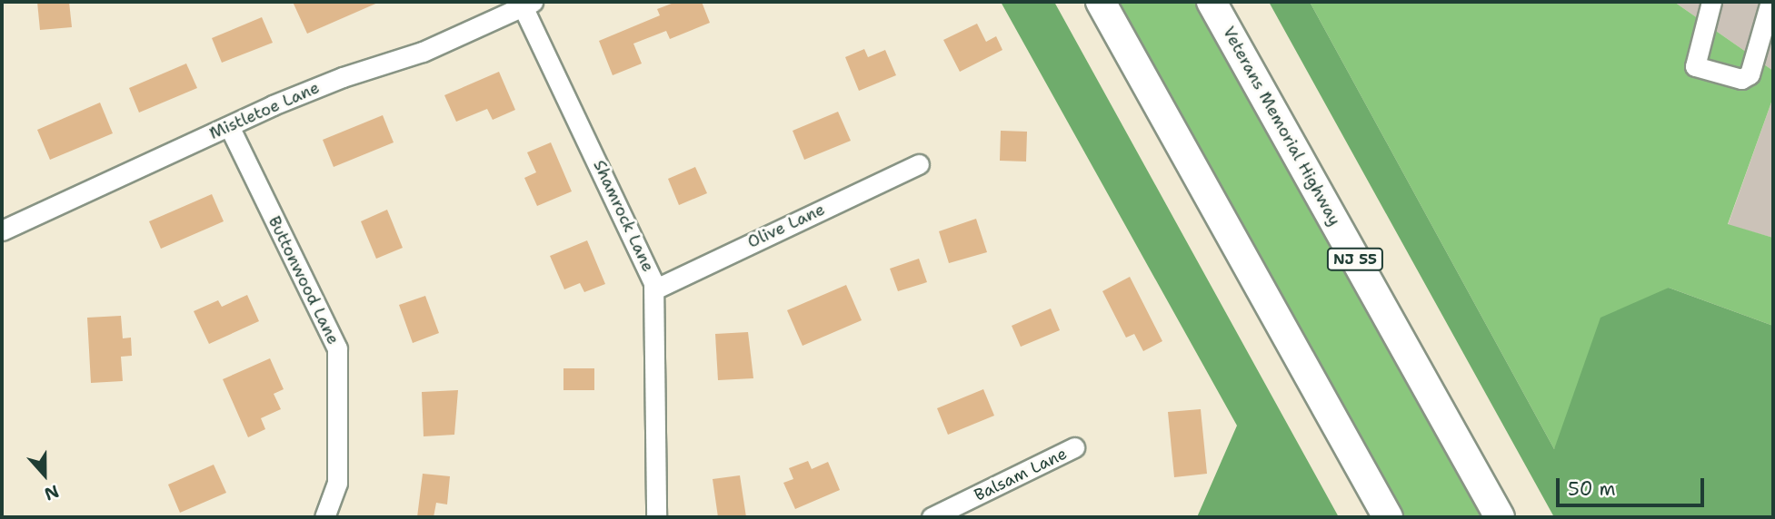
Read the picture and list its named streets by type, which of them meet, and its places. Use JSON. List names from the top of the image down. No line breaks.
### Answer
{"streets":{"highway":["Veterans Memorial Highway","NJ 55"],"street":["Mistletoe Lane","Shamrock Lane","Olive Lane","Buttonwood Lane","Balsam Lane"]},"crossings":[["Mistletoe Lane","Shamrock Lane"],["Mistletoe Lane","Buttonwood Lane"],["Shamrock Lane","Olive Lane"]],"scale_bar":"50 m","north":"bottom"}
